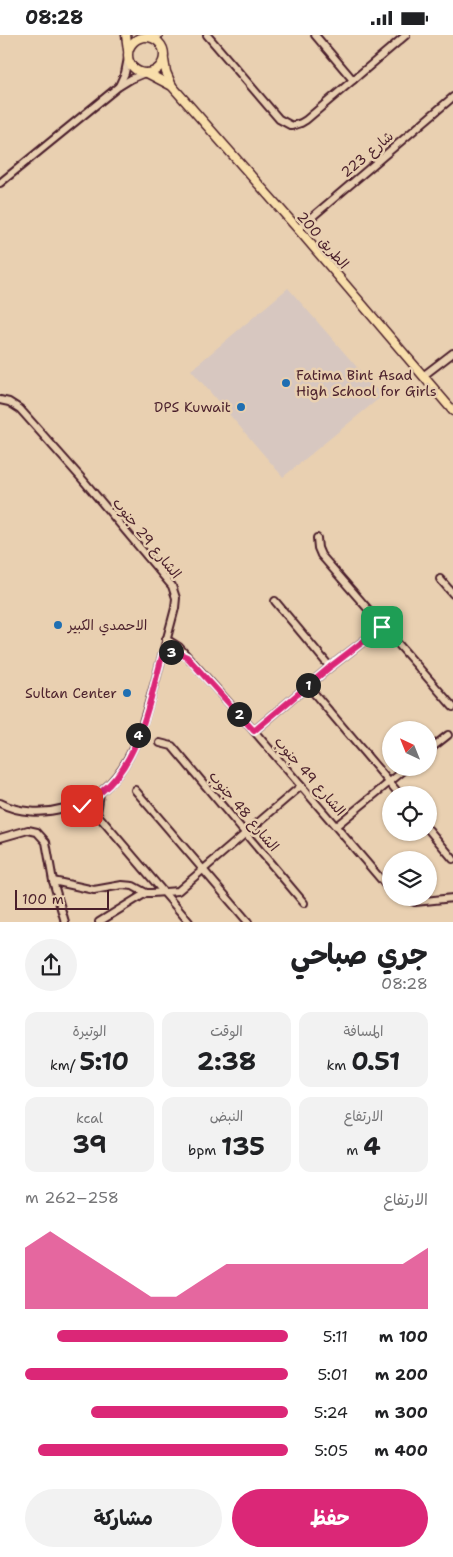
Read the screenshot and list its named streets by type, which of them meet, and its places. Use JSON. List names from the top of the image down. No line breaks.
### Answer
{"streets":{"main road":["الطريق 200"],"street":["شارع 223","الشارع 29 جنوب","الشارع 49 جنوب","الشارع 48 جنوب"]},"crossings":[["شارع 223","الطريق 200"],["الشارع 29 جنوب","الشارع 49 جنوب"]],"places":["Fatima Bint Asad High School for Girls","DPS Kuwait","الاحمدي الكبير","Sultan Center"],"scale_bar":"100 m","north":"top left","page":{"status":"08:28","pins":["3","1","2","4"],"scale":"100 m","heading":["جري صباحي","08:28"],"stats":[["المسافة","0.51 km"],["الوقت","2:38"],["الوتيرة","5:10 /km"],["الارتفاع","4 m"],["النبض","135 bpm"],["kcal","39"]],"chart":["الارتفاع","258–262 m"],"list":[{"name":"100 m","note":"5:11"},{"name":"200 m","note":"5:01"},{"name":"300 m","note":"5:24"},{"name":"400 m","note":"5:05"}],"buttons":["حفظ","مشاركة"]}}
